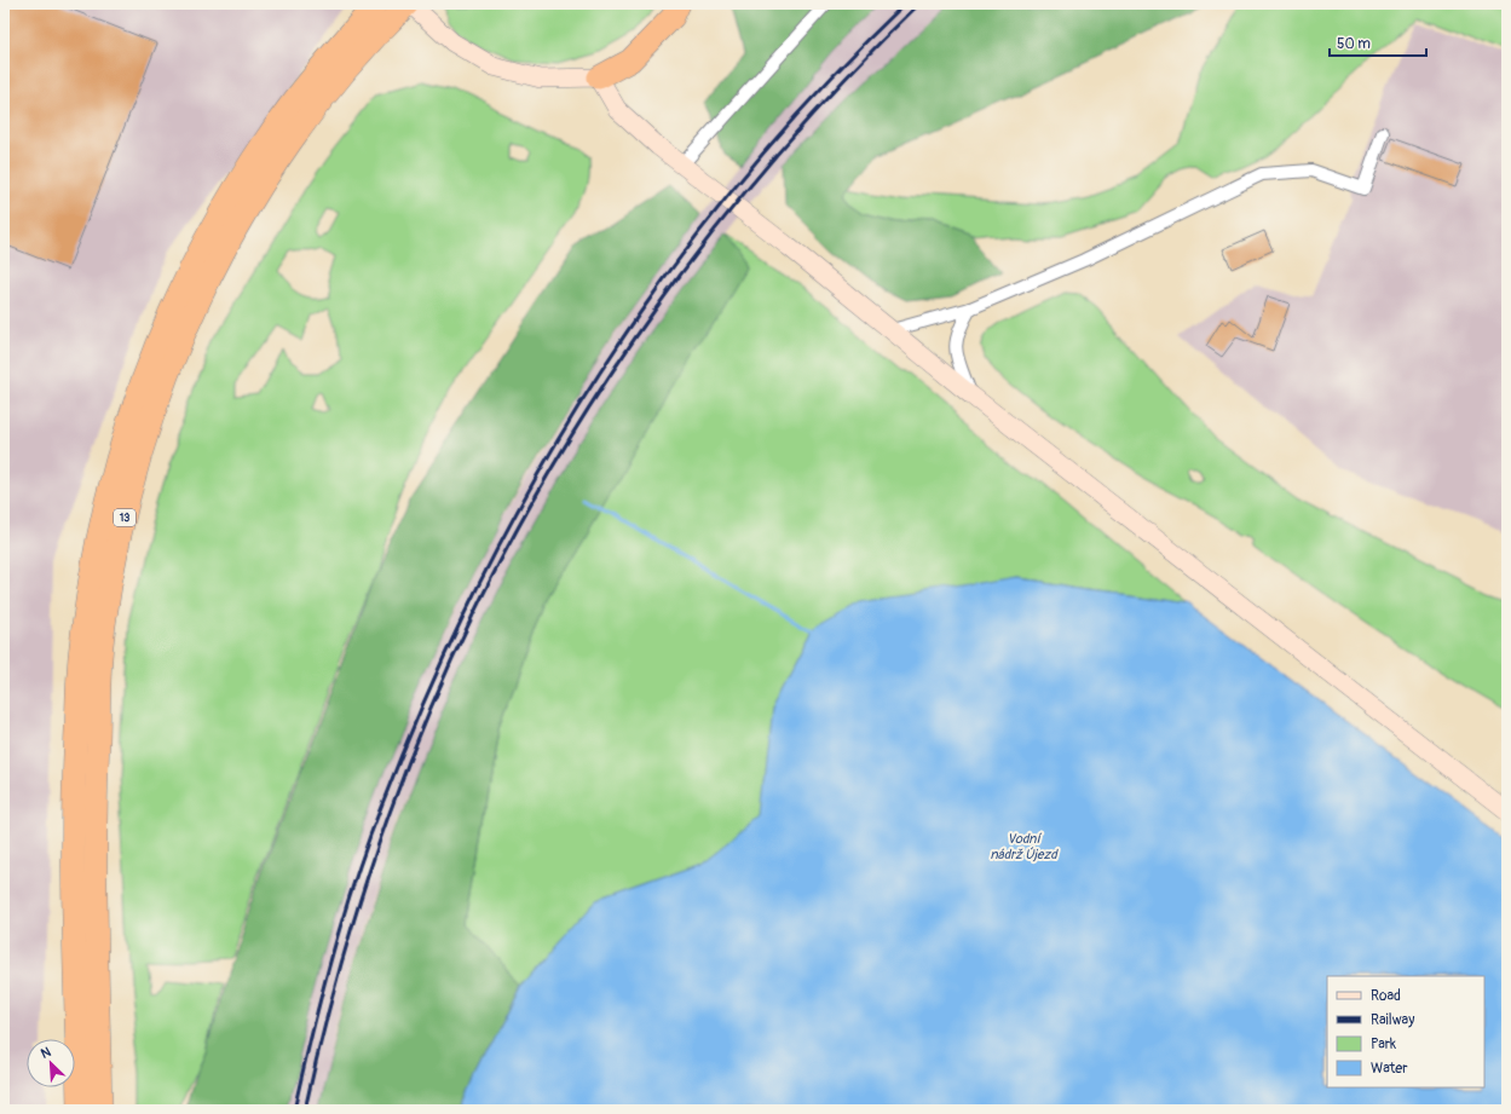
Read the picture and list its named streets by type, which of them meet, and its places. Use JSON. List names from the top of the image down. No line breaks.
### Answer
{"streets":{"highway":["13"]},"water":["Vodní nádrž Újezd"],"legend":["Road","Railway","Park","Water"],"scale_bar":"50 m","north":"top left"}
